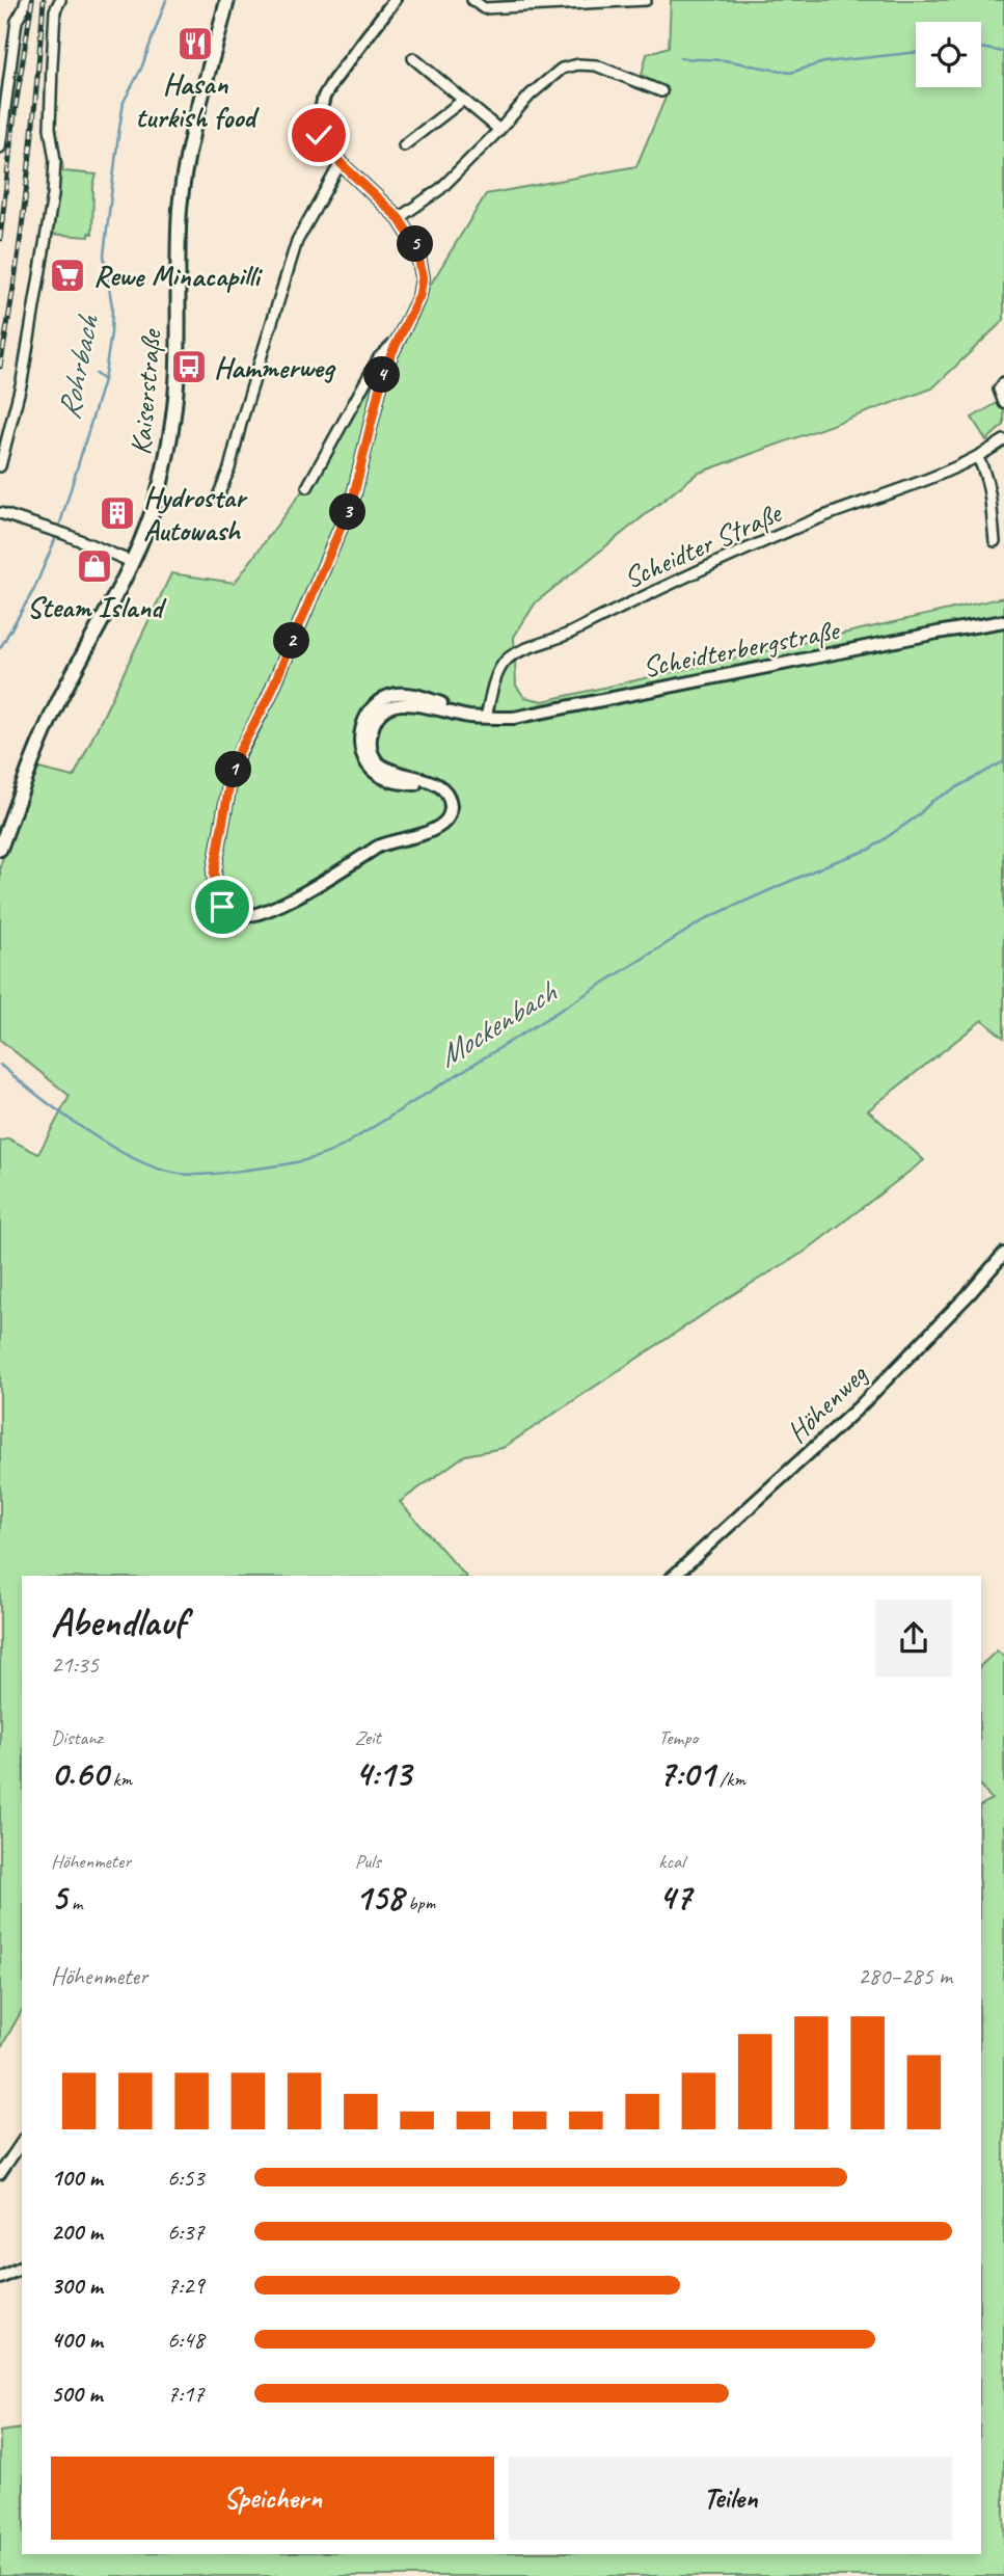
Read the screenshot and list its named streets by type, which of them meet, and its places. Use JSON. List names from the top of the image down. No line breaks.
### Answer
{"streets":{"main road":["Kaiserstraße"],"street":["Scheidter Straße","Scheidterbergstraße","Höhenweg"]},"crossings":[["Scheidter Straße","Scheidterbergstraße"]],"water":["Rohrbach","Mockenbach"],"places":{"restaurant":["Hasan turkish food"],"supermarket":["Rewe Minacapilli"],"bus stop":["Hammerweg"],"building":["Hydrostar Autowash"],"shop":["Steam Island"]},"page":{"pins":["5","4","3","2","1"],"heading":["Abendlauf","21:35"],"stats":[["Distanz","0.60 km"],["Zeit","4:13"],["Tempo","7:01 /km"],["Höhenmeter","5 m"],["Puls","158 bpm"],["kcal","47"]],"chart":["Höhenmeter","280–285 m"],"list":[{"name":"100 m","note":"6:53"},{"name":"200 m","note":"6:37"},{"name":"300 m","note":"7:29"},{"name":"400 m","note":"6:48"},{"name":"500 m","note":"7:17"}],"buttons":["Speichern","Teilen"]}}
